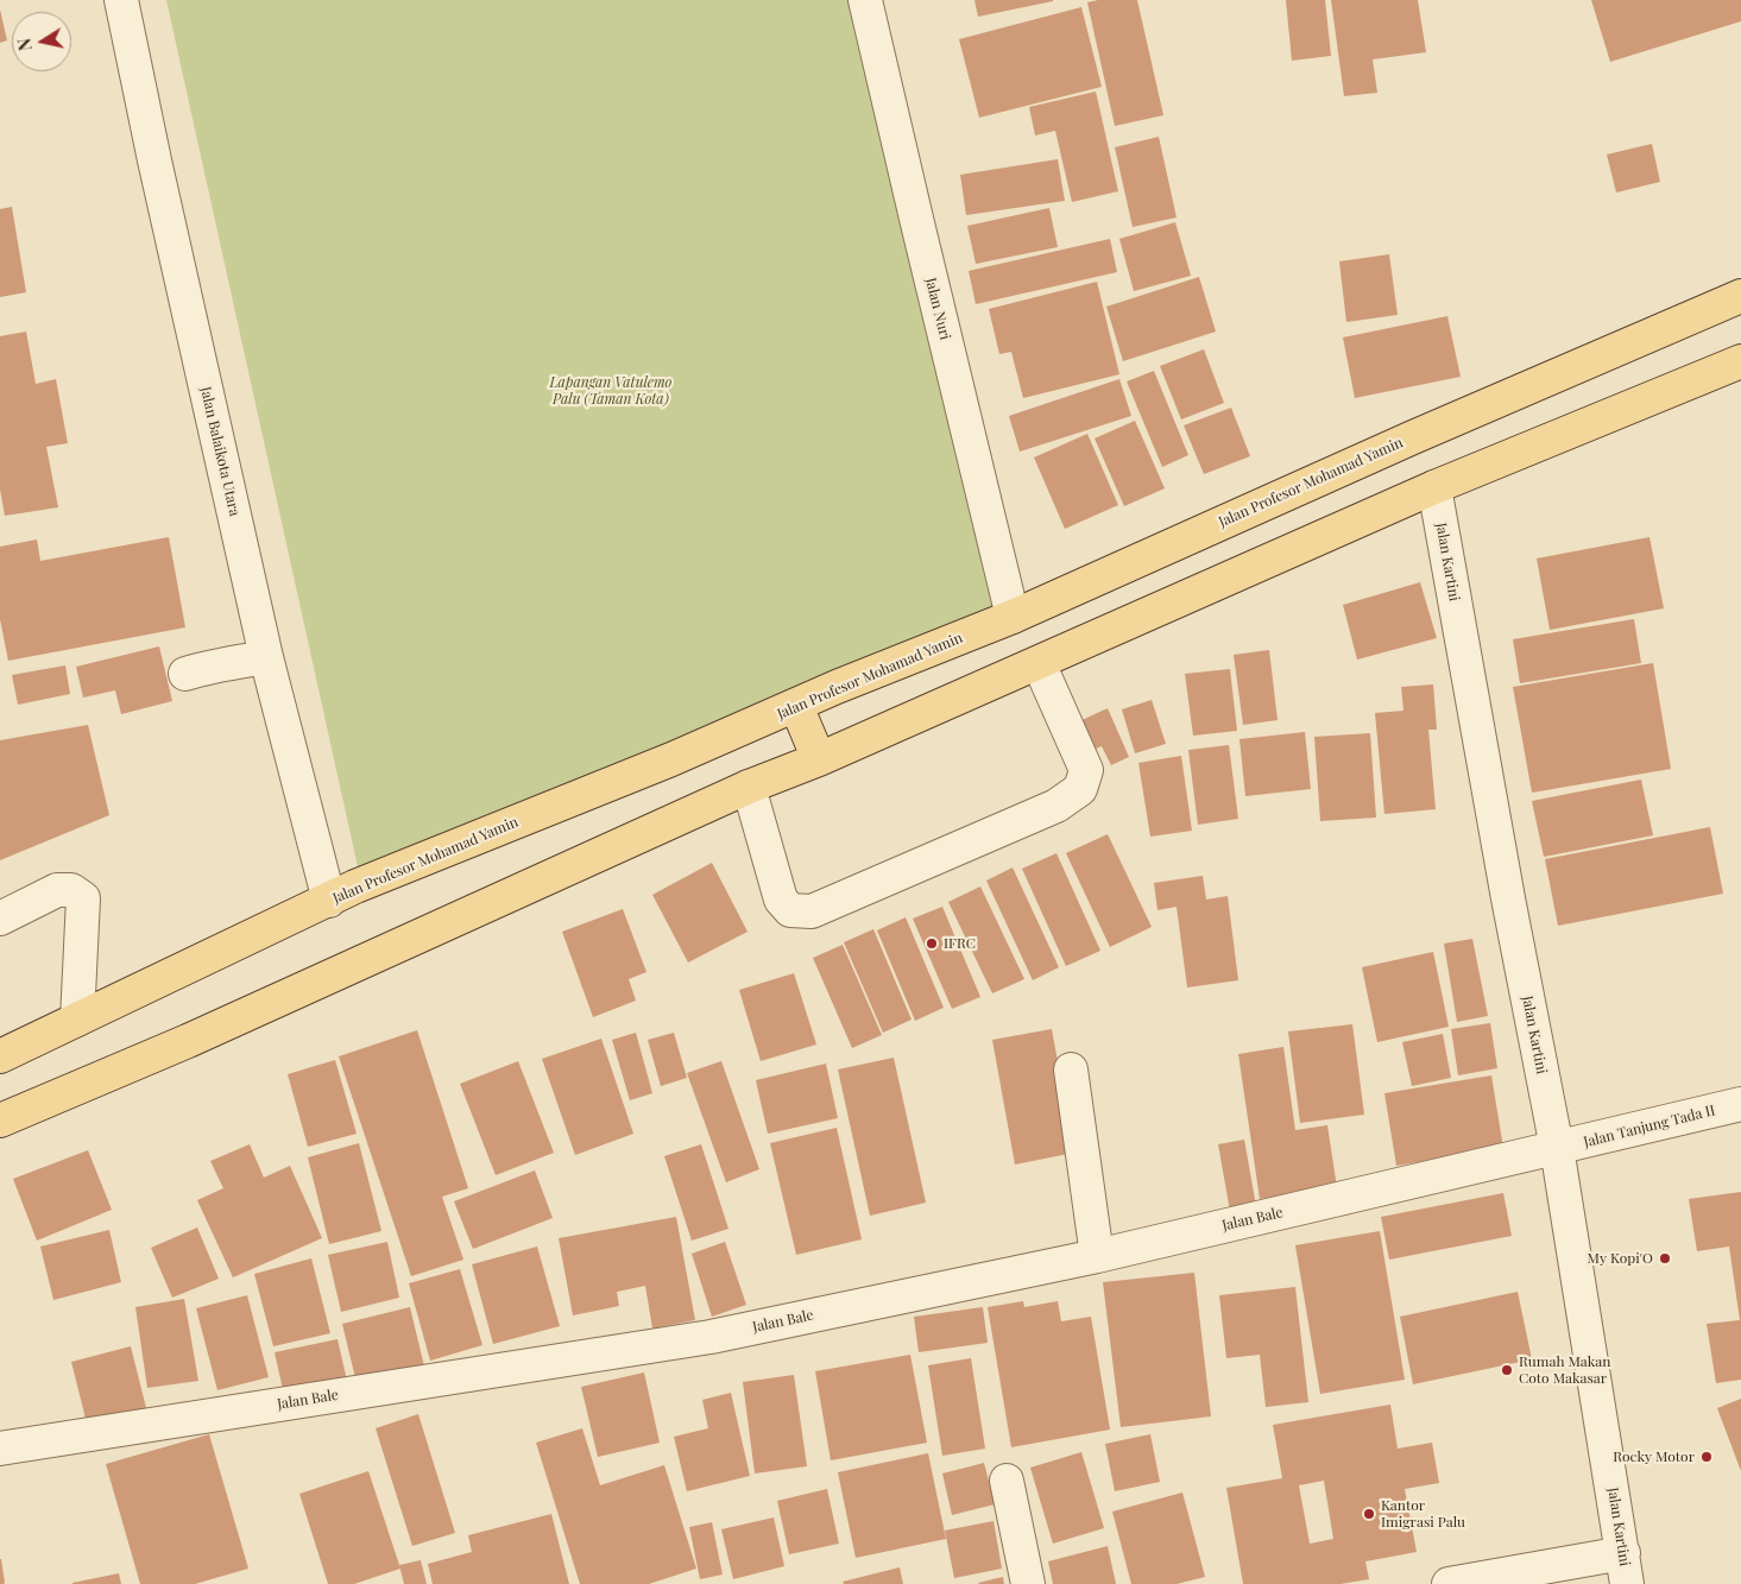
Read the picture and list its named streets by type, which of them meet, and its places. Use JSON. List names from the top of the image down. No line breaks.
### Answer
{"streets":{"main road":["Jalan Profesor Mohamad Yamin"],"street":["Jalan Nuri","Jalan Balaikota Utara","Jalan Kartini","Jalan Tanjung Tada II","Jalan Bale"]},"crossings":[["Jalan Nuri","Jalan Profesor Mohamad Yamin"],["Jalan Balaikota Utara","Jalan Profesor Mohamad Yamin"],["Jalan Kartini","Jalan Tanjung Tada II"],["Jalan Kartini","Jalan Bale"],["Jalan Tanjung Tada II","Jalan Bale"]],"parks":["Lapangan Vatulemo Palu (Taman Kota)"],"places":["IFRC","My Kopi'O","Rumah Makan Coto Makasar","Rocky Motor","Kantor Imigrasi Palu"],"north":"left"}
